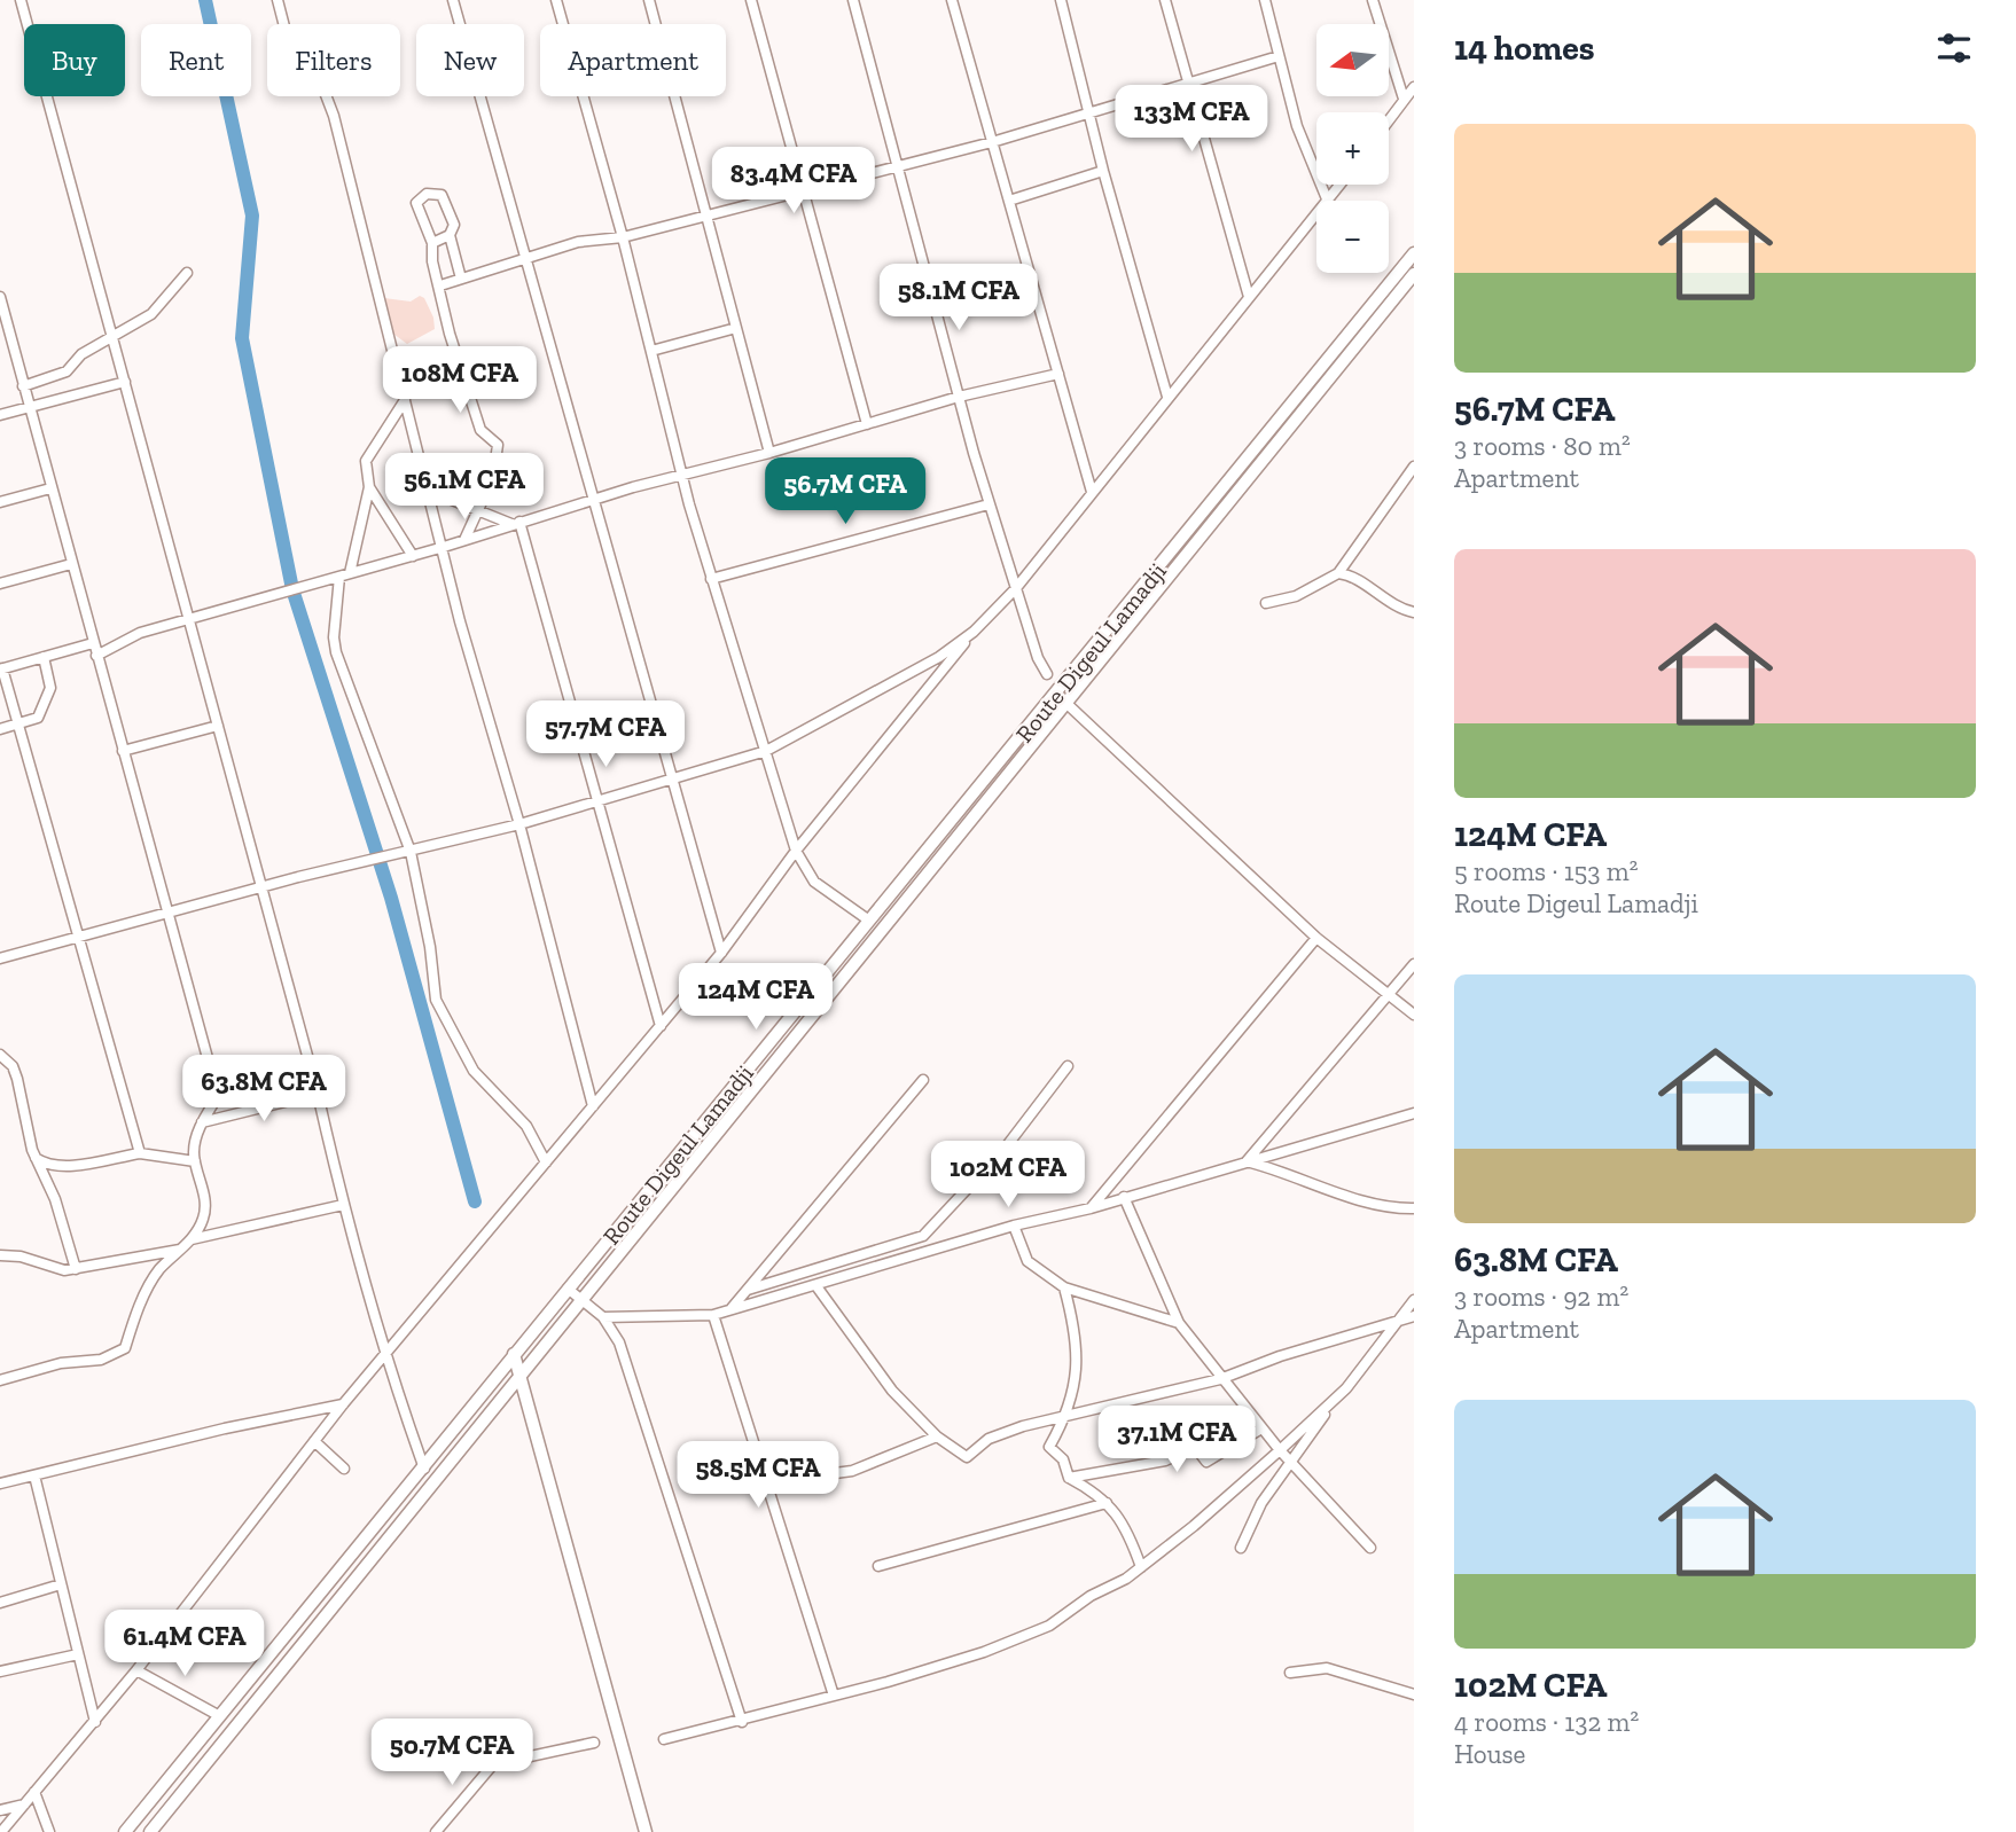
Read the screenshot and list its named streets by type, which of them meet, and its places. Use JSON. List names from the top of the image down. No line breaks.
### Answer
{"streets":{"main road":["Route Digeul Lamadji"]},"north":"left","page":{"heading":"14 homes","map_buttons":["+","−"],"chip":["Buy","Rent","Filters","New","Apartment"],"price":["133M CFA","83.4M CFA","58.1M CFA","108M CFA","56.1M CFA","56.7M CFA","57.7M CFA","124M CFA","63.8M CFA","102M CFA","37.1M CFA","58.5M CFA","61.4M CFA","50.7M CFA"],"list":[{"name":"56.7M CFA","note":"3 rooms · 80 m² · Apartment"},{"name":"124M CFA","note":"5 rooms · 153 m² · Route Digeul Lamadji"},{"name":"63.8M CFA","note":"3 rooms · 92 m² · Apartment"},{"name":"102M CFA","note":"4 rooms · 132 m² · House"}]}}
